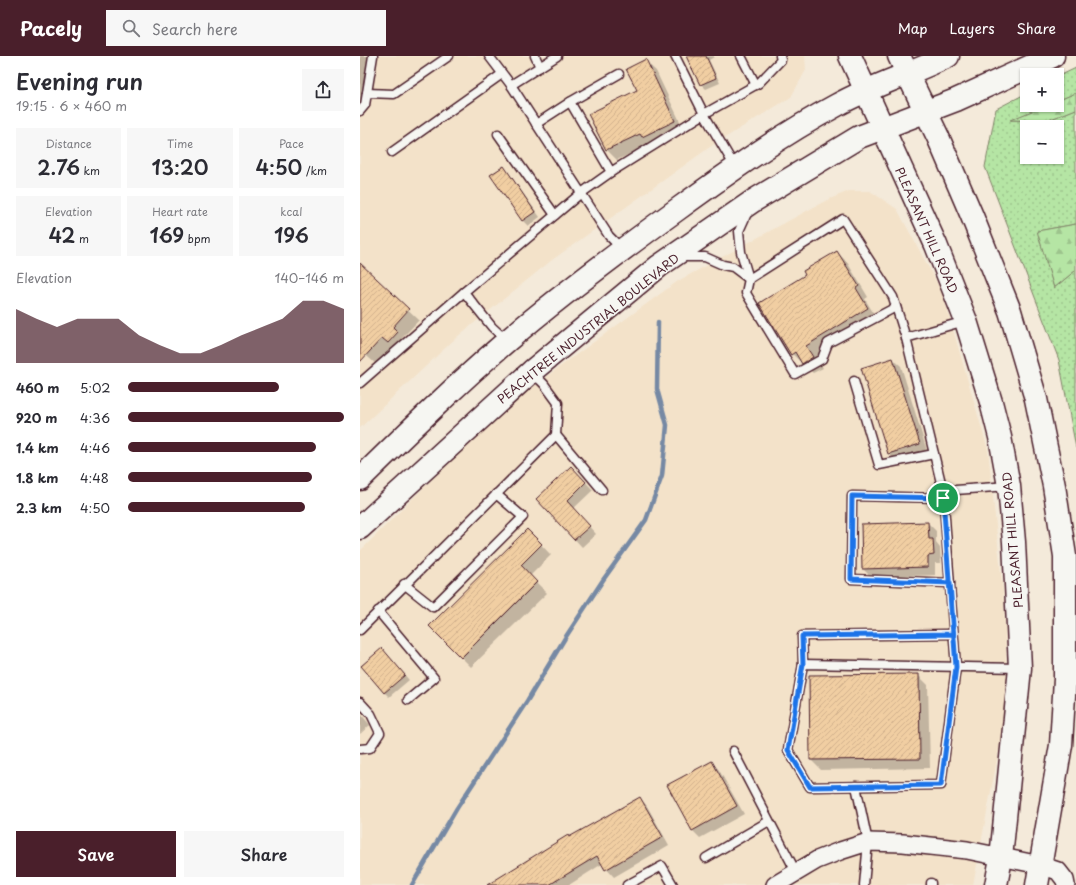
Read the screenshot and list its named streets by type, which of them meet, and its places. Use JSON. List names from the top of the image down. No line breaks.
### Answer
{"streets":{"highway":["PLEASANT HILL ROAD","PEACHTREE INDUSTRIAL BOULEVARD"]},"crossings":[["PLEASANT HILL ROAD","PEACHTREE INDUSTRIAL BOULEVARD"]],"page":{"header":"Pacely","search":"Search here","nav":["Map","Layers","Share"],"heading":["Evening run","19:15 · 6 × 460 m"],"map_buttons":["+","−"],"stats":[["Distance","2.76 km"],["Time","13:20"],["Pace","4:50 /km"],["Elevation","42 m"],["Heart rate","169 bpm"],["kcal","196"]],"chart":["Elevation","140–146 m"],"list":[{"name":"460 m","note":"5:02"},{"name":"920 m","note":"4:36"},{"name":"1.4 km","note":"4:46"},{"name":"1.8 km","note":"4:48"},{"name":"2.3 km","note":"4:50"}],"buttons":["Save","Share"]}}
